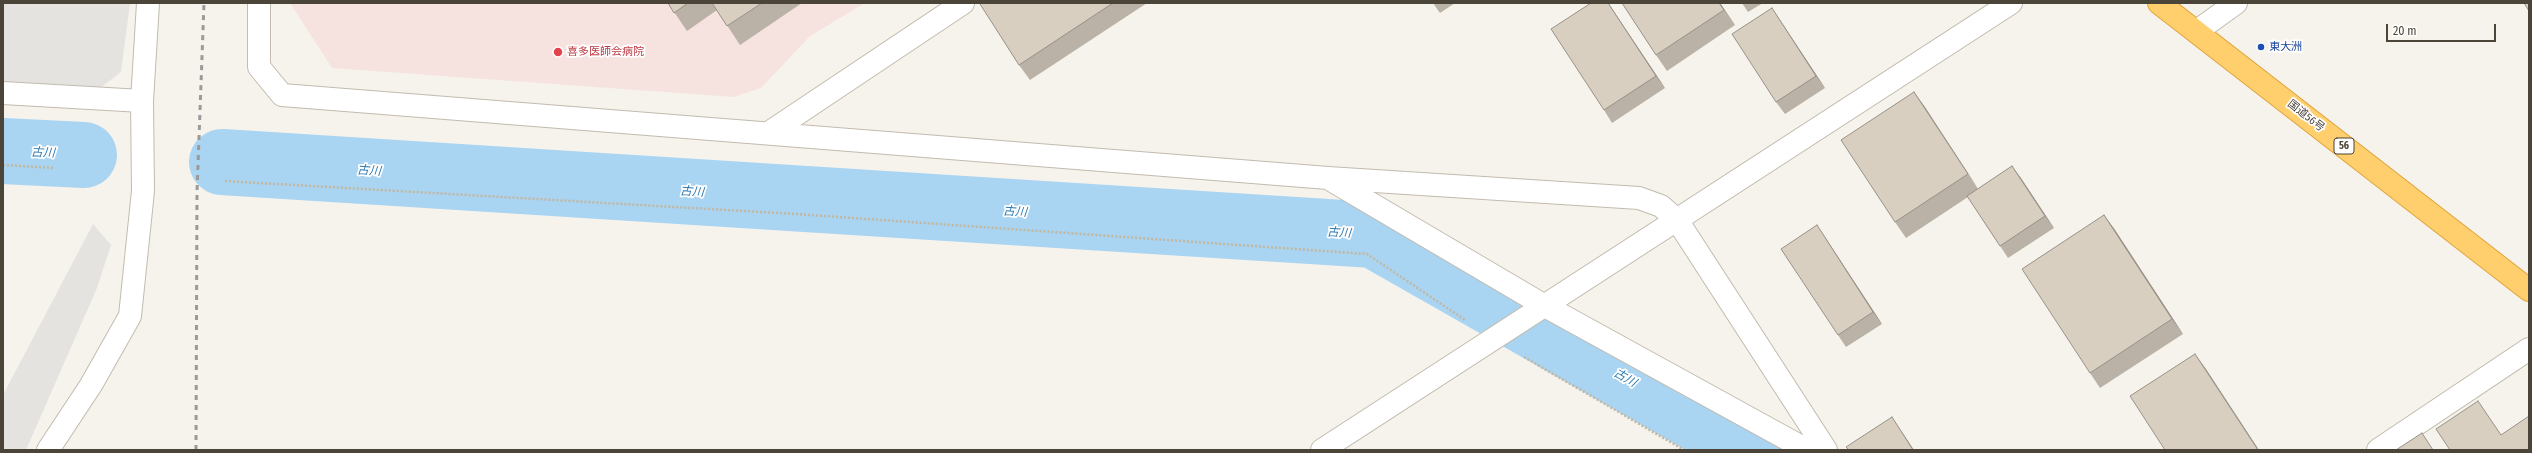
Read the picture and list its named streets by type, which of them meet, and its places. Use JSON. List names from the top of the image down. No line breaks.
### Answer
{"streets":{"highway":["国道56号","56"]},"water":["古川"],"places":["東大洲","喜多医師会病院"],"scale_bar":"20 m"}
